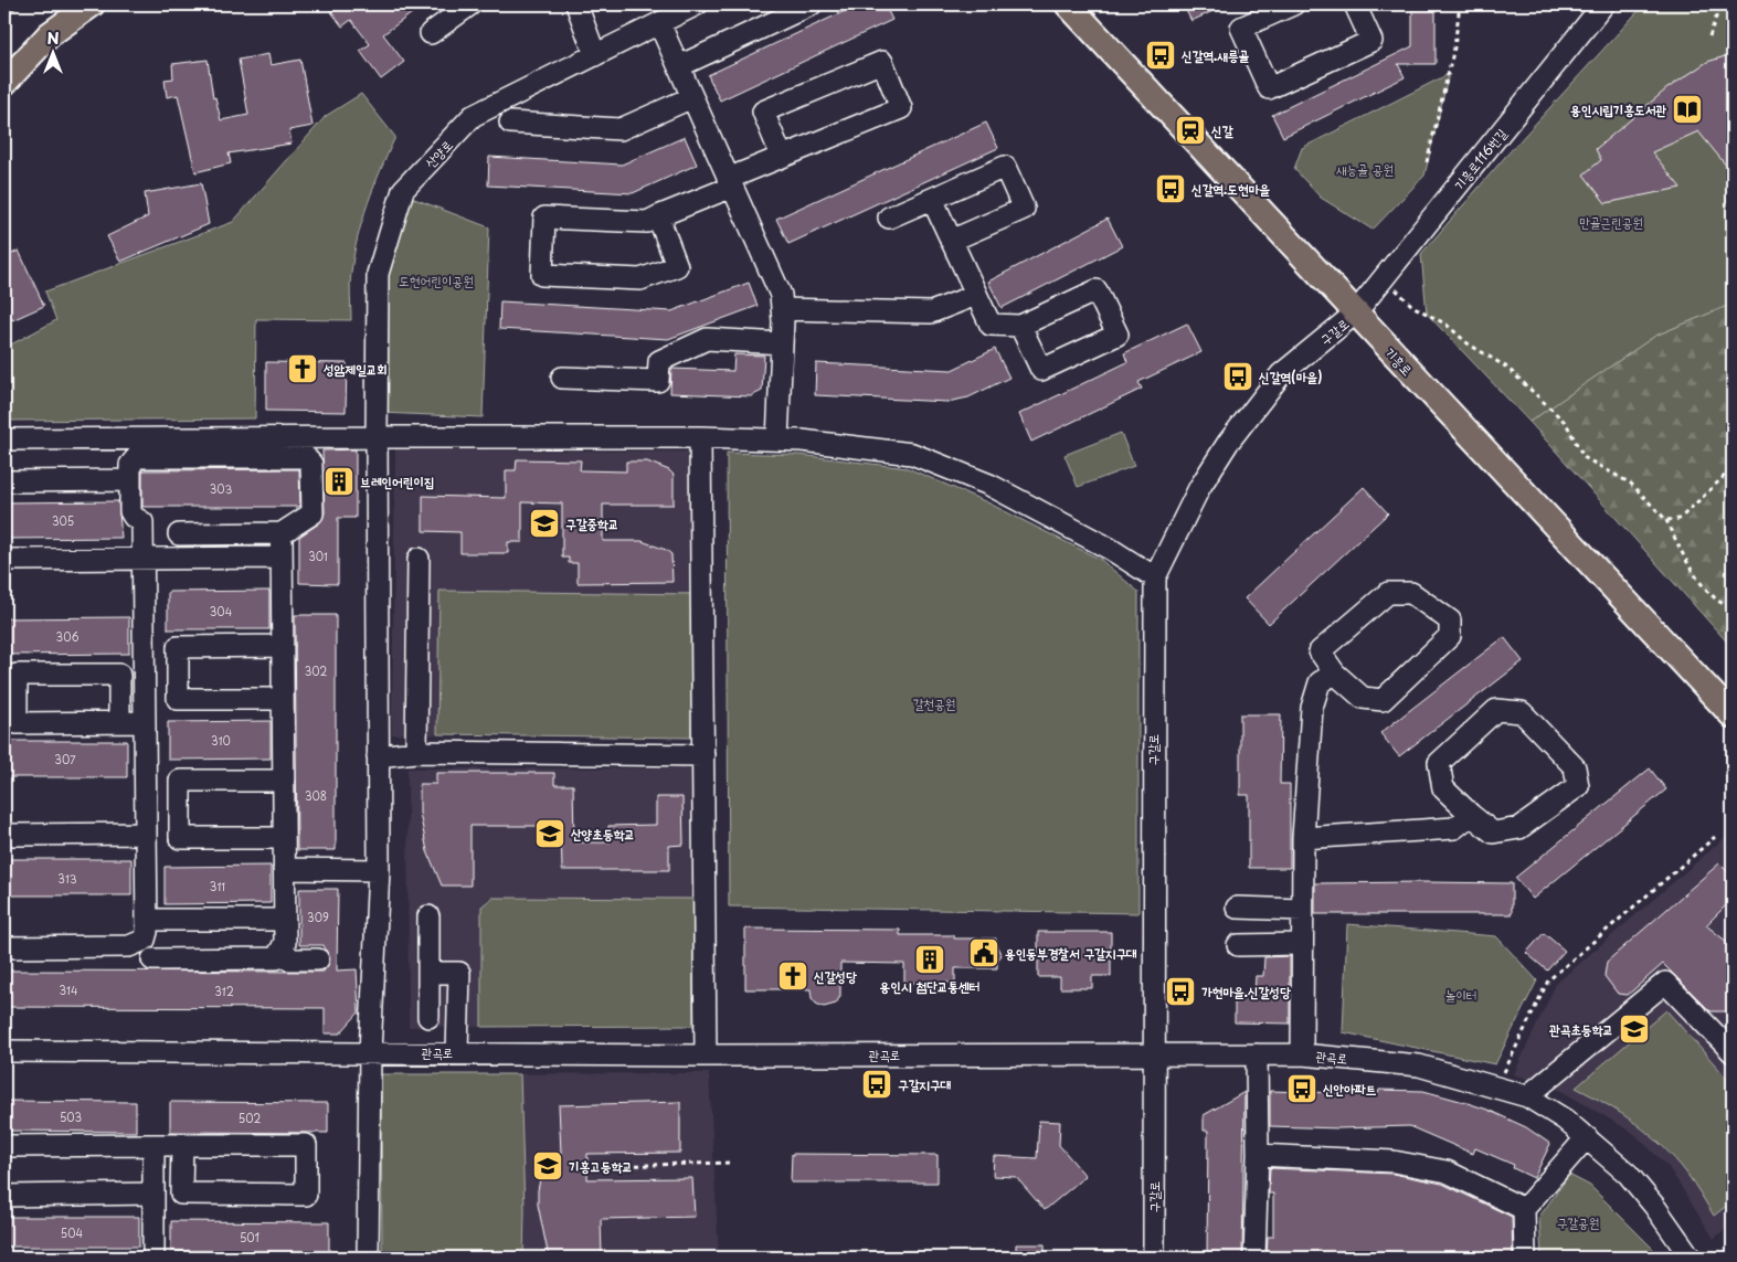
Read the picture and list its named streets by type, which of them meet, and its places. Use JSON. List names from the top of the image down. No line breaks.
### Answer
{"streets":{"main road":["기흥로"],"street":["산양로","기흥로116번길","구갈로","관곡로"]},"crossings":[["산양로","관곡로"],["기흥로116번길","구갈로"],["기흥로116번길","기흥로"],["구갈로","기흥로"],["구갈로","관곡로"]],"parks":["새능골 공원","만골근린공원","도현어린이공원","갈천공원","놀이터","구갈공원"],"places":{"bus stop":["신갈역.새릉골","신갈역.도현마을","신갈역(마을)","가현마을.신갈성당","구갈지구대","신안아파트"],"library":["용인시립기흥도서관"],"station":["신갈"],"church":["성암제일교회","신갈성당"],"building":["브레인어린이집","용인시 첨단교통센터"],"school or university":["구갈중학교","산양초등학교","관곡초등학교","기흥고등학교"],"public building":["용인동부경찰서 구갈지구대"]},"house_numbers":["303","305","301","304","306","302","310","307","308","313","311","309","314","312","503","502","504","501"],"north":"top"}
